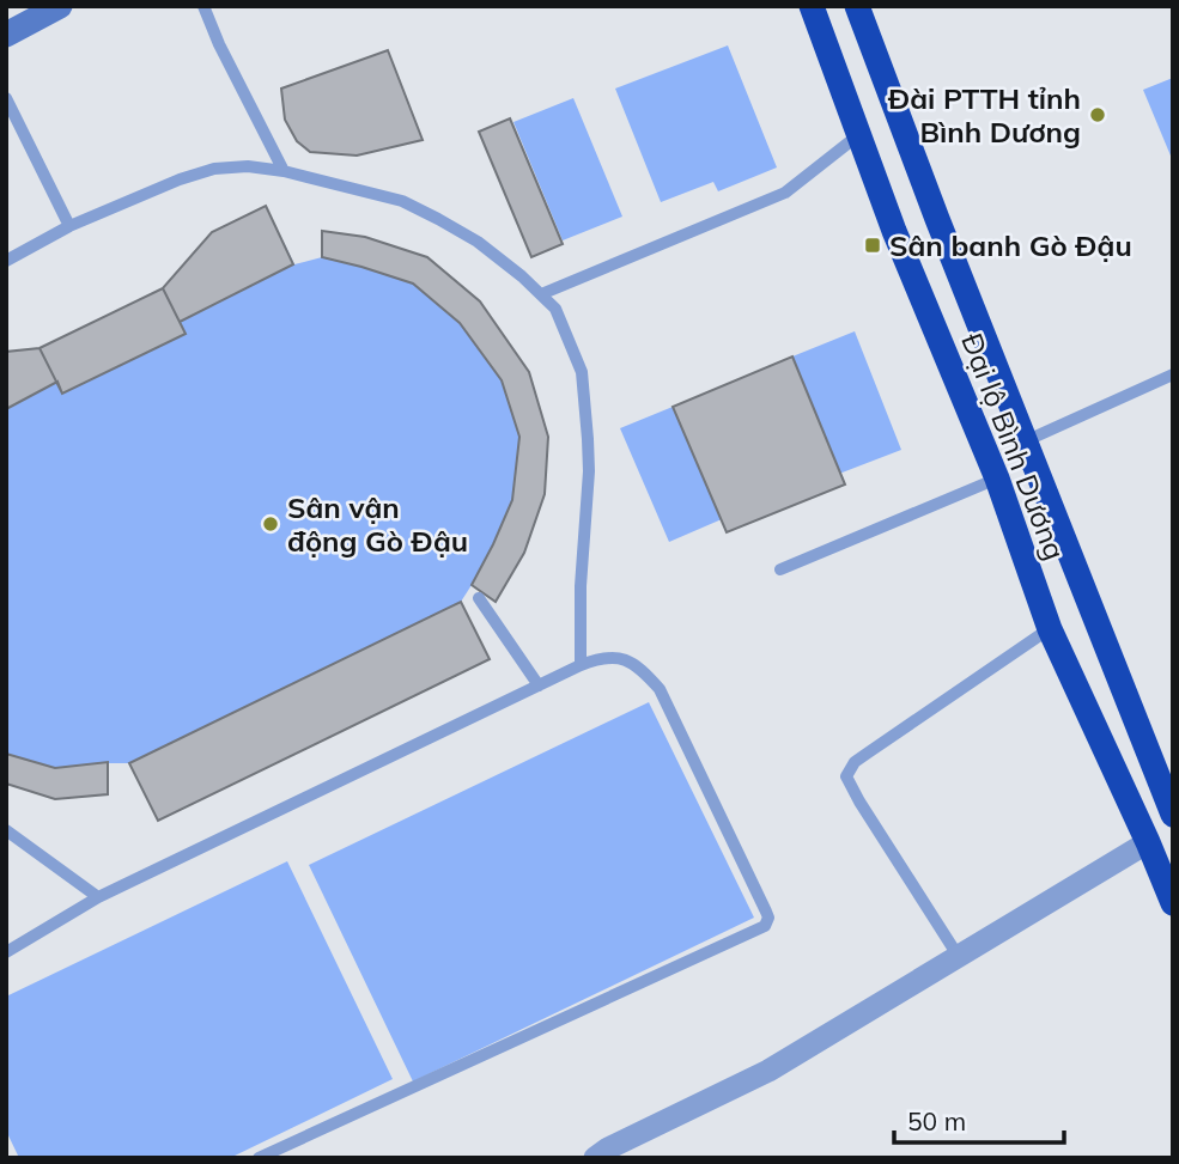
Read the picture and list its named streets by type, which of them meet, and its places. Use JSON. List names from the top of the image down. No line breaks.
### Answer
{"streets":{"highway":["Đại lộ Bình Dương"]},"places":{"other":["Đài PTTH tỉnh Bình Dương","Sân vận động Gò Đậu"],"transit":["Sân banh Gò Đậu"]},"scale_bar":"50 m"}
